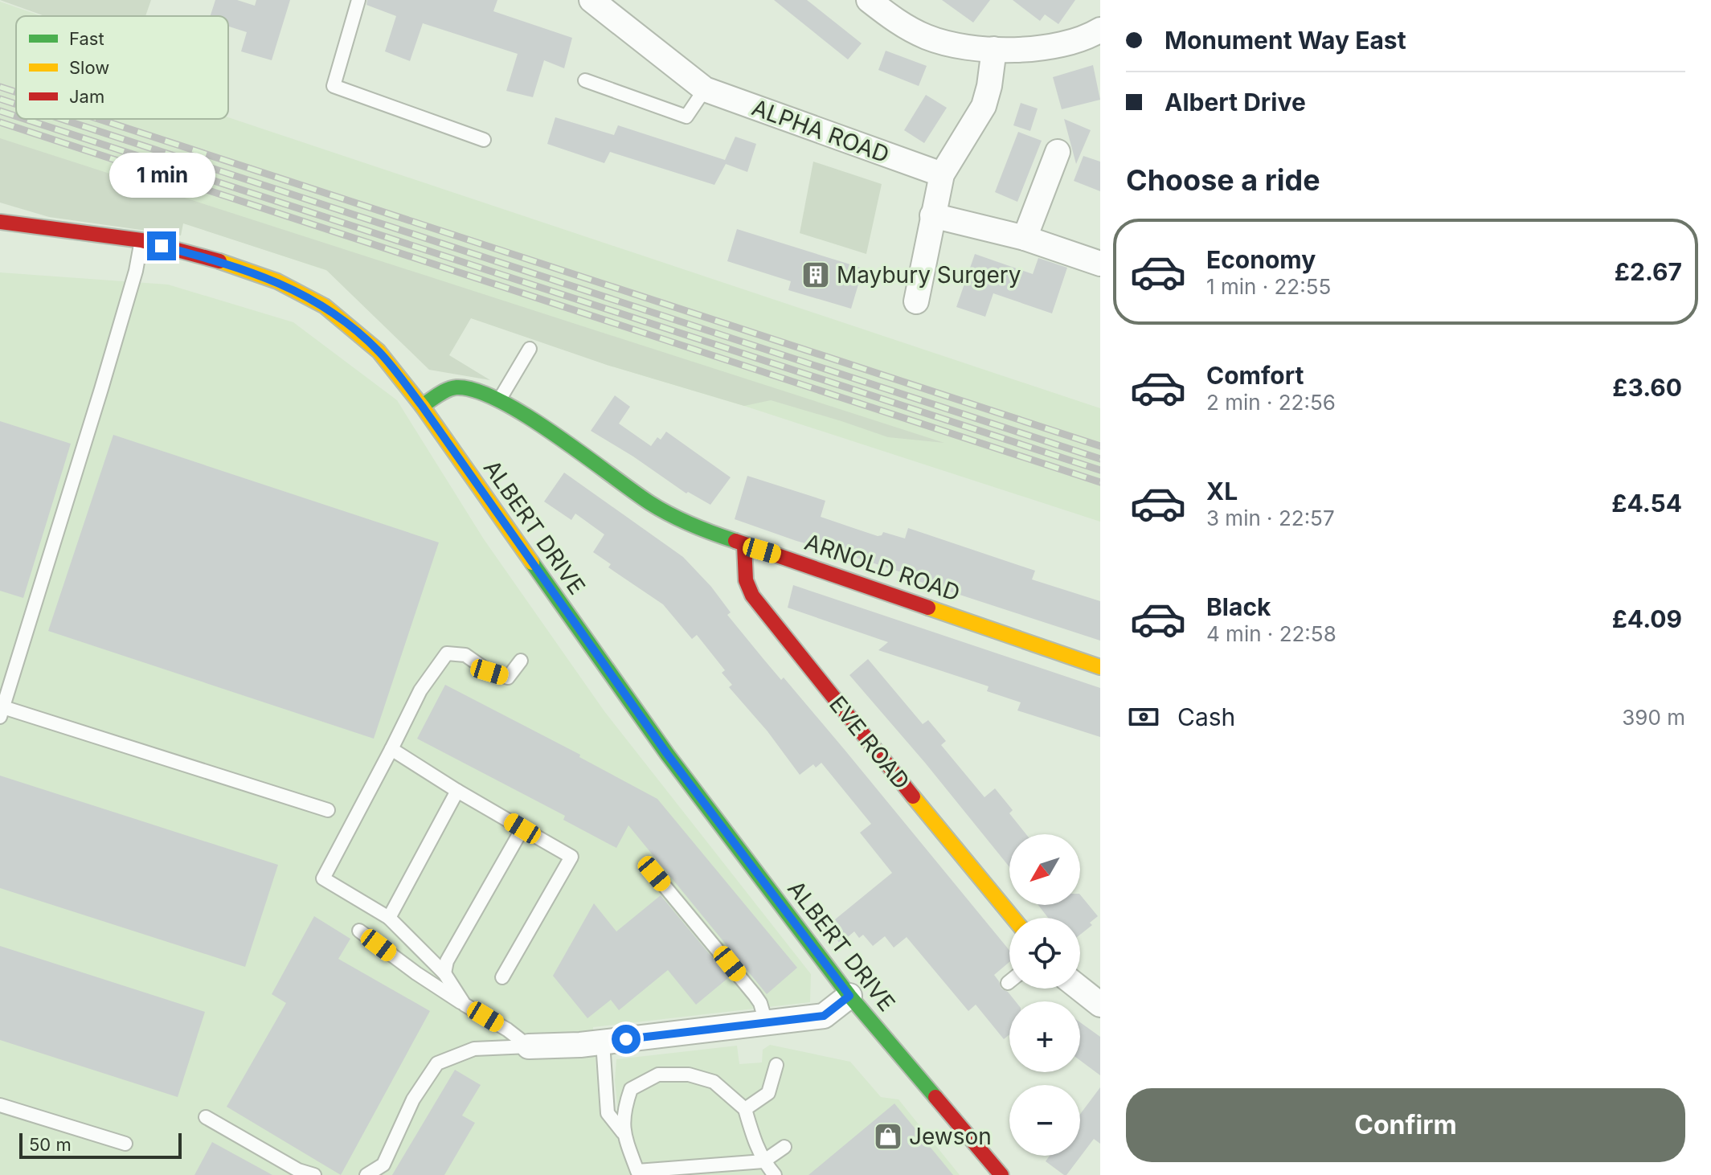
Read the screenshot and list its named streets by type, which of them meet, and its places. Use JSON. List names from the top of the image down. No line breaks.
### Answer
{"streets":{"street":["ALPHA ROAD","ALBERT DRIVE","ARNOLD ROAD","EVE ROAD"]},"crossings":[["ALBERT DRIVE","ARNOLD ROAD"],["ARNOLD ROAD","EVE ROAD"]],"places":{"building":["Maybury Surgery"],"shop":["Jewson"]},"legend":["Fast","Slow","Jam"],"scale_bar":"50 m","north":"bottom left","page":{"banner":["Monument Way East","Albert Drive"],"heading":"Choose a ride","bubble":"1 min","list":[{"name":"Economy","note":"1 min · 22:55","value":"£2.67"},{"name":"Comfort","note":"2 min · 22:56","value":"£3.60"},{"name":"XL","note":"3 min · 22:57","value":"£4.54"},{"name":"Black","note":"4 min · 22:58","value":"£4.09"}],"pay":["Cash","390 m"],"map_buttons":["+","−"],"buttons":"Confirm","scale":"50 m"}}
